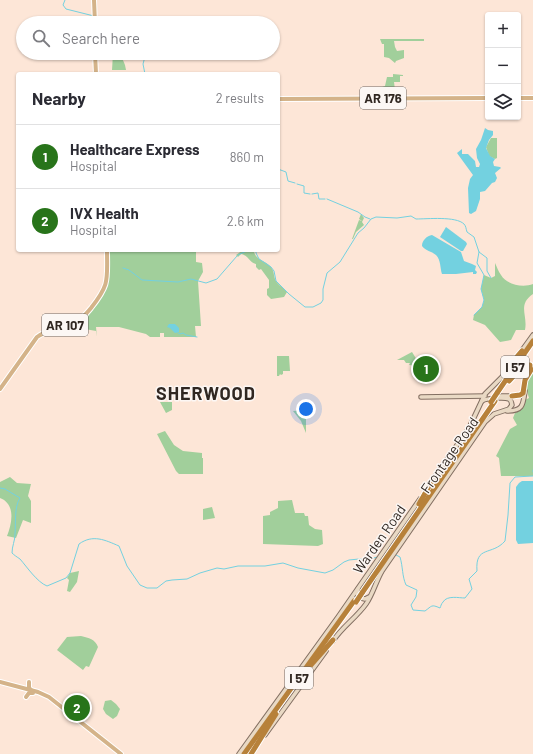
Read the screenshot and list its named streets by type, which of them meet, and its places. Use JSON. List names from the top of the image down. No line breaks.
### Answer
{"streets":{"highway":["I 57"],"main road":["AR 176","AR 107","Frontage Road","Warden Road"]},"crossings":[["I 57","Warden Road"]],"districts":["SHERWOOD"],"page":{"map_buttons":["+","−"],"search":"Search here","heading":["Nearby","2 results"],"list":[{"mark":"1","name":"Healthcare Express","note":"Hospital","value":"860 m"},{"mark":"2","name":"IVX Health","note":"Hospital","value":"2.6 km"}],"pins":["1","2"]}}
